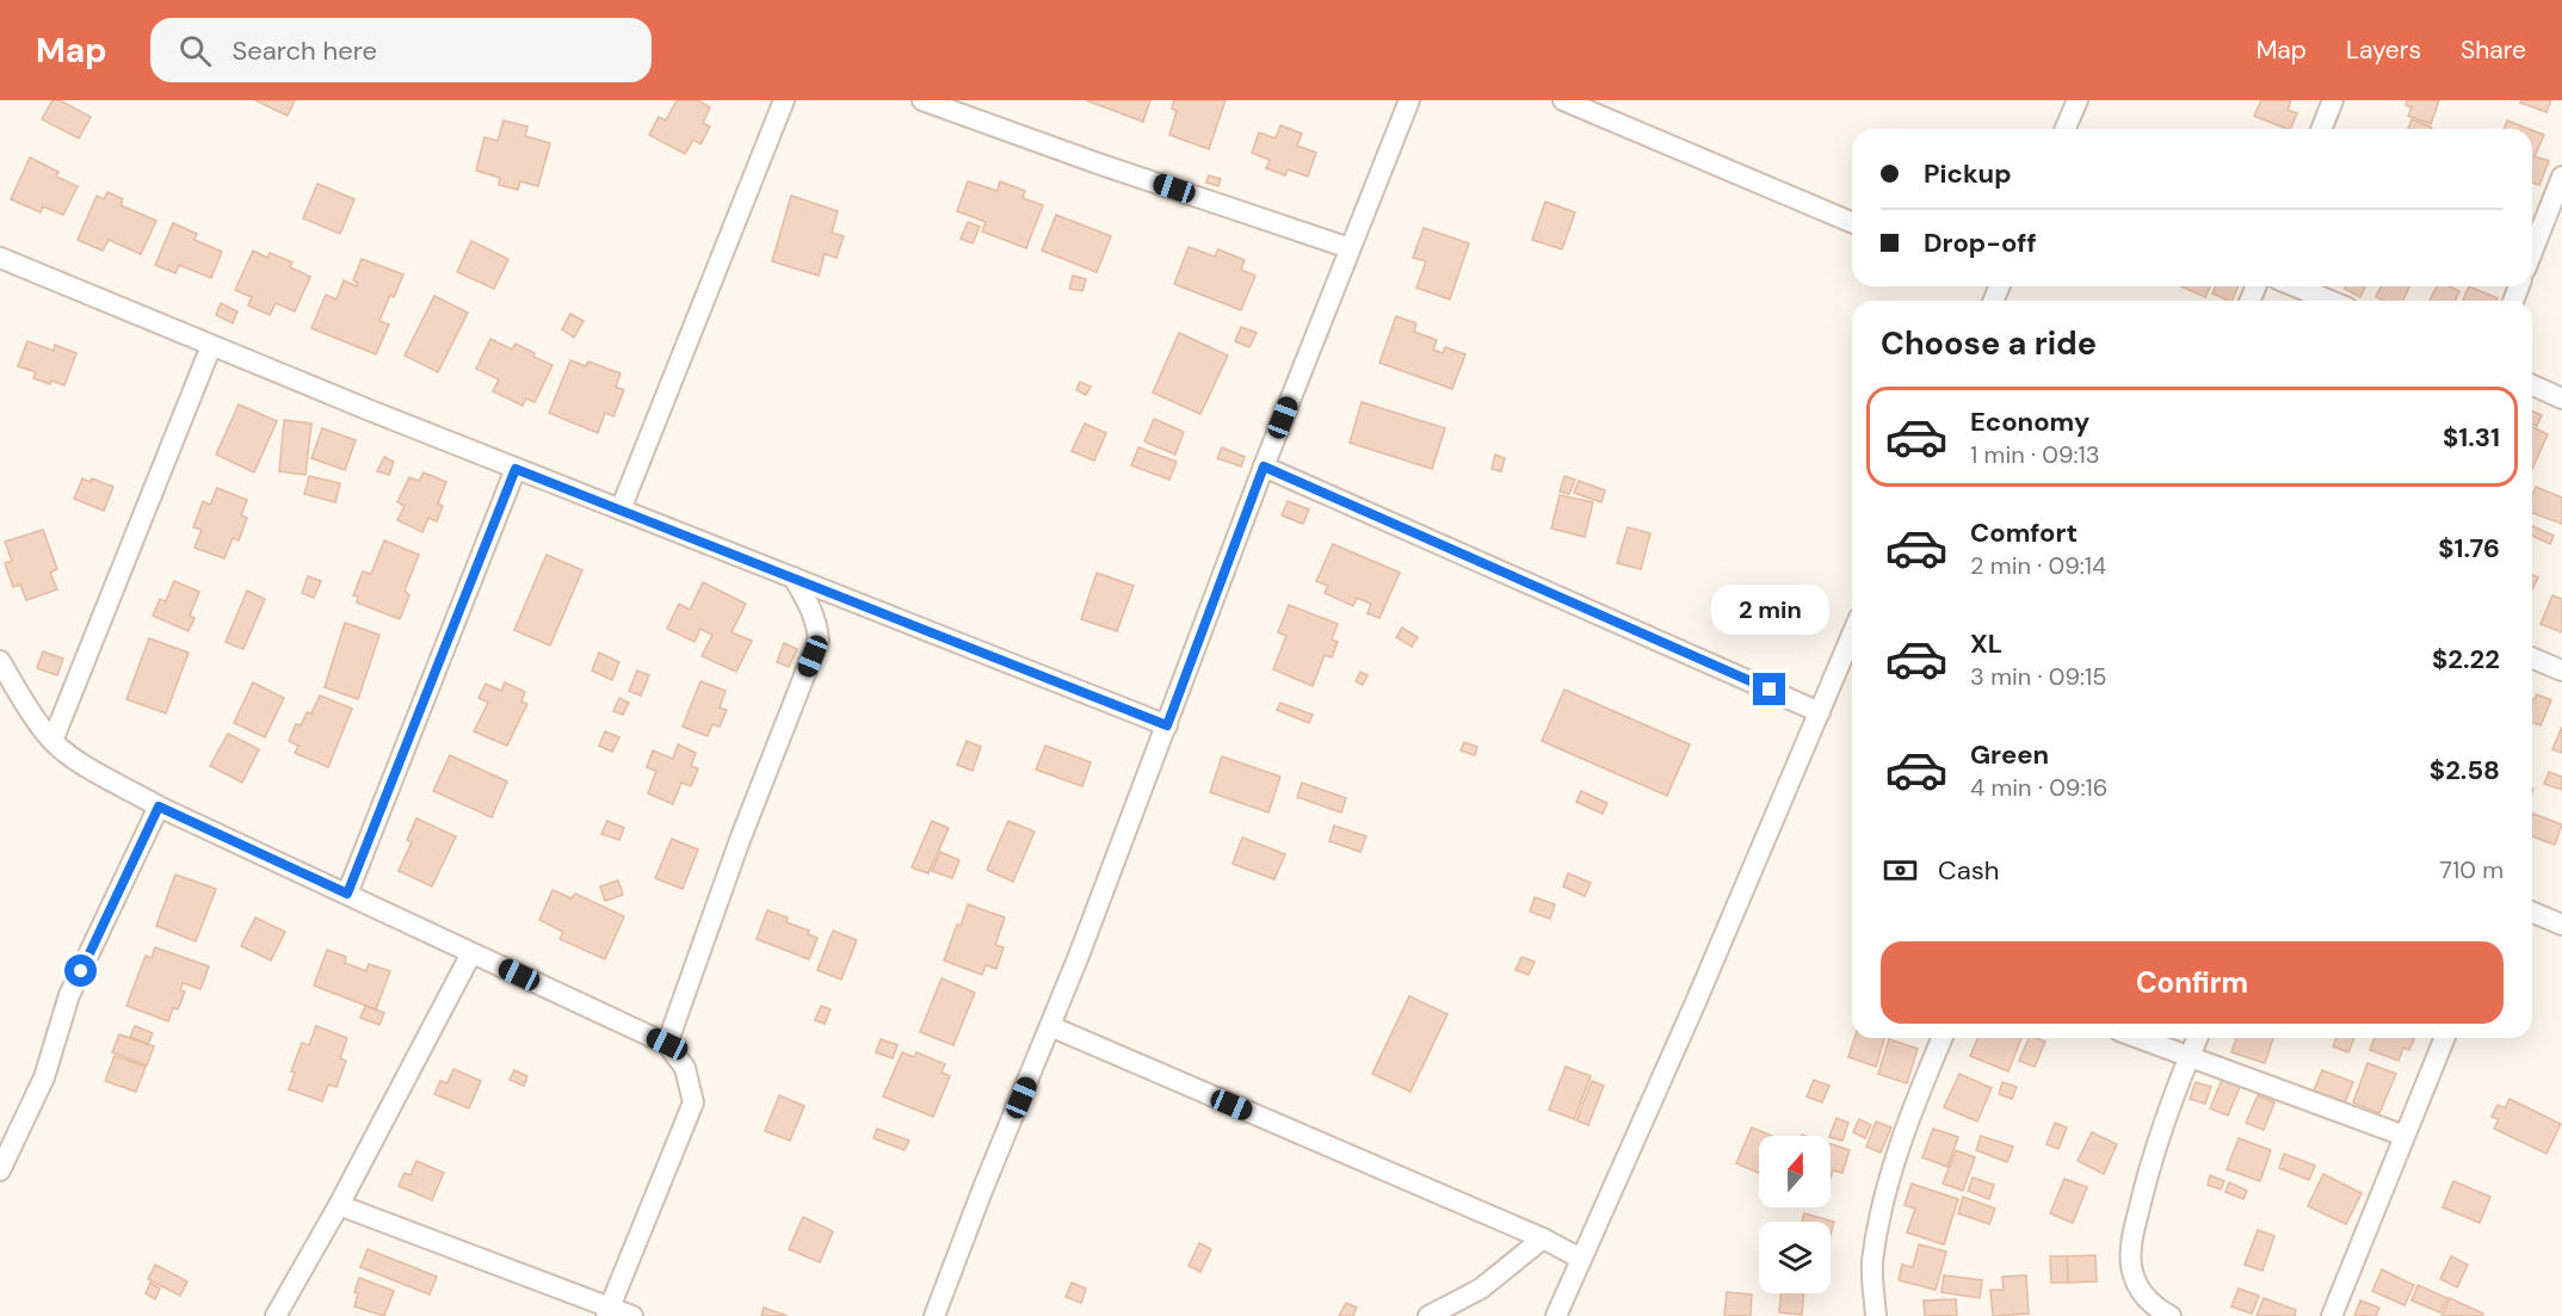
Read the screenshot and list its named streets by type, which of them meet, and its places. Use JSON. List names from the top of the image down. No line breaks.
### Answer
{"north":"top","page":{"header":"Map","search":"Search here","nav":["Map","Layers","Share"],"banner":["Pickup","Drop-off"],"heading":"Choose a ride","list":[{"name":"Economy","note":"1 min · 09:13","value":"$1.31"},{"name":"Comfort","note":"2 min · 09:14","value":"$1.76"},{"name":"XL","note":"3 min · 09:15","value":"$2.22"},{"name":"Green","note":"4 min · 09:16","value":"$2.58"}],"bubble":"2 min","pay":["Cash","710 m"],"buttons":"Confirm"}}
